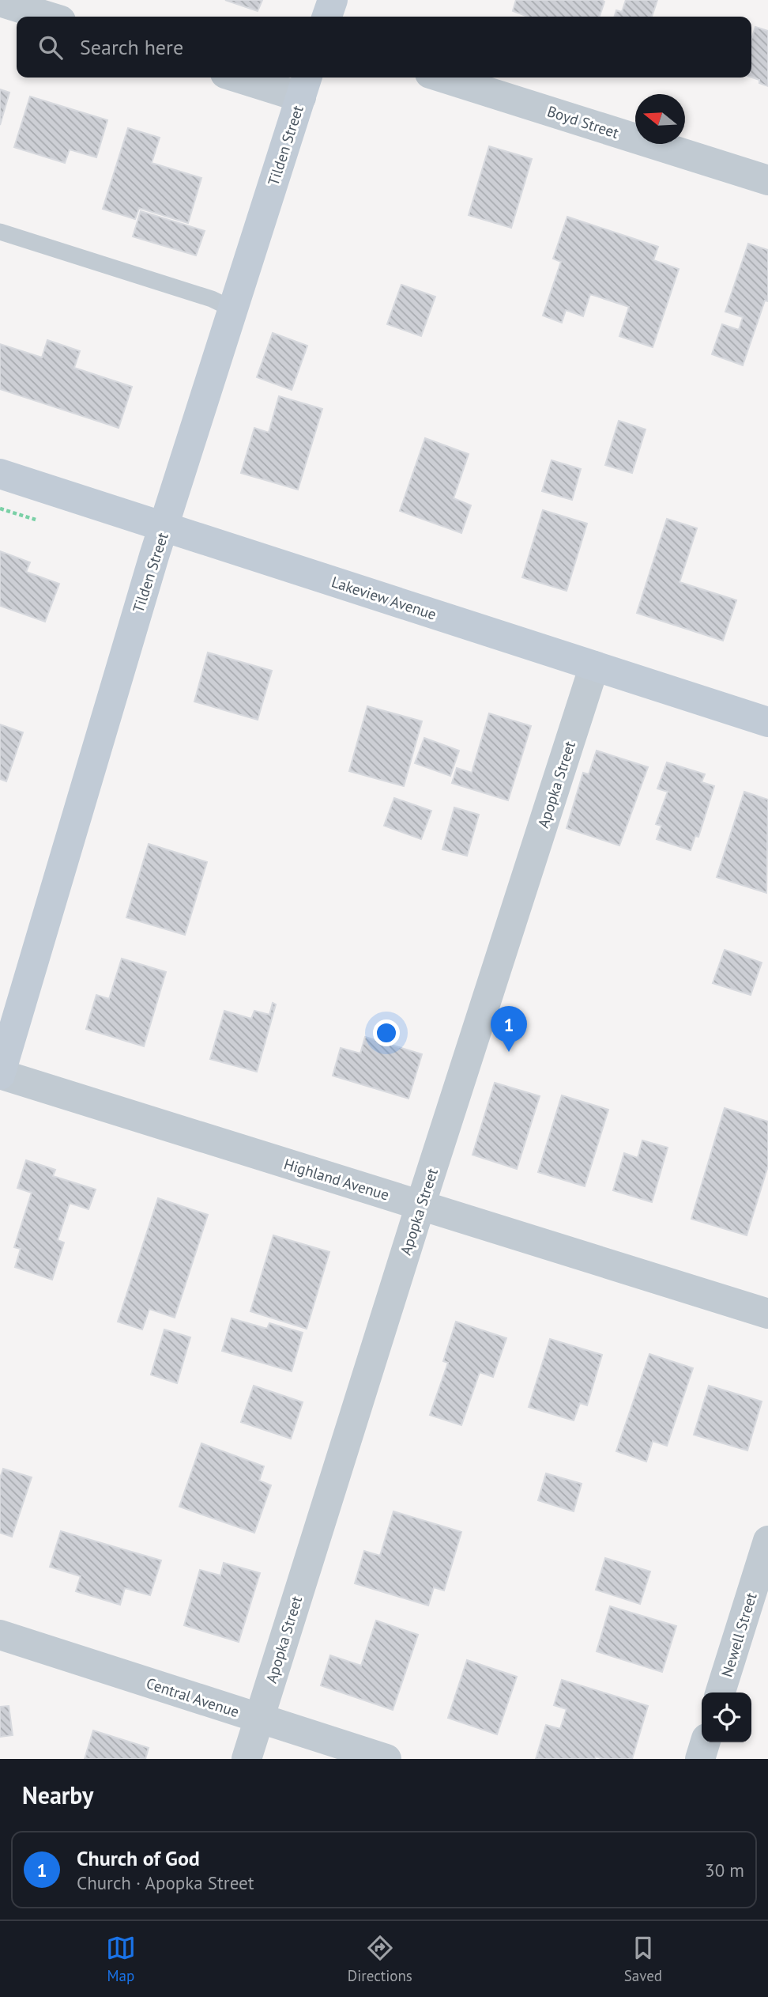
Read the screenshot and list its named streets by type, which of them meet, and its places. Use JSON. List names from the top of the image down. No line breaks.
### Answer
{"streets":{"street":["Boyd Street","Tilden Street","Lakeview Avenue","Apopka Street","Highland Avenue","Newell Street","Central Avenue"]},"crossings":[["Tilden Street","Lakeview Avenue"],["Tilden Street","Highland Avenue"],["Lakeview Avenue","Apopka Street"],["Apopka Street","Highland Avenue"],["Apopka Street","Central Avenue"]],"north":"left","page":{"search":"Search here","pins":"1","heading":"Nearby","list":[{"mark":"1","name":"Church of God","note":"Church · Apopka Street","value":"30 m"}],"nav":["Map","Directions","Saved"]}}
